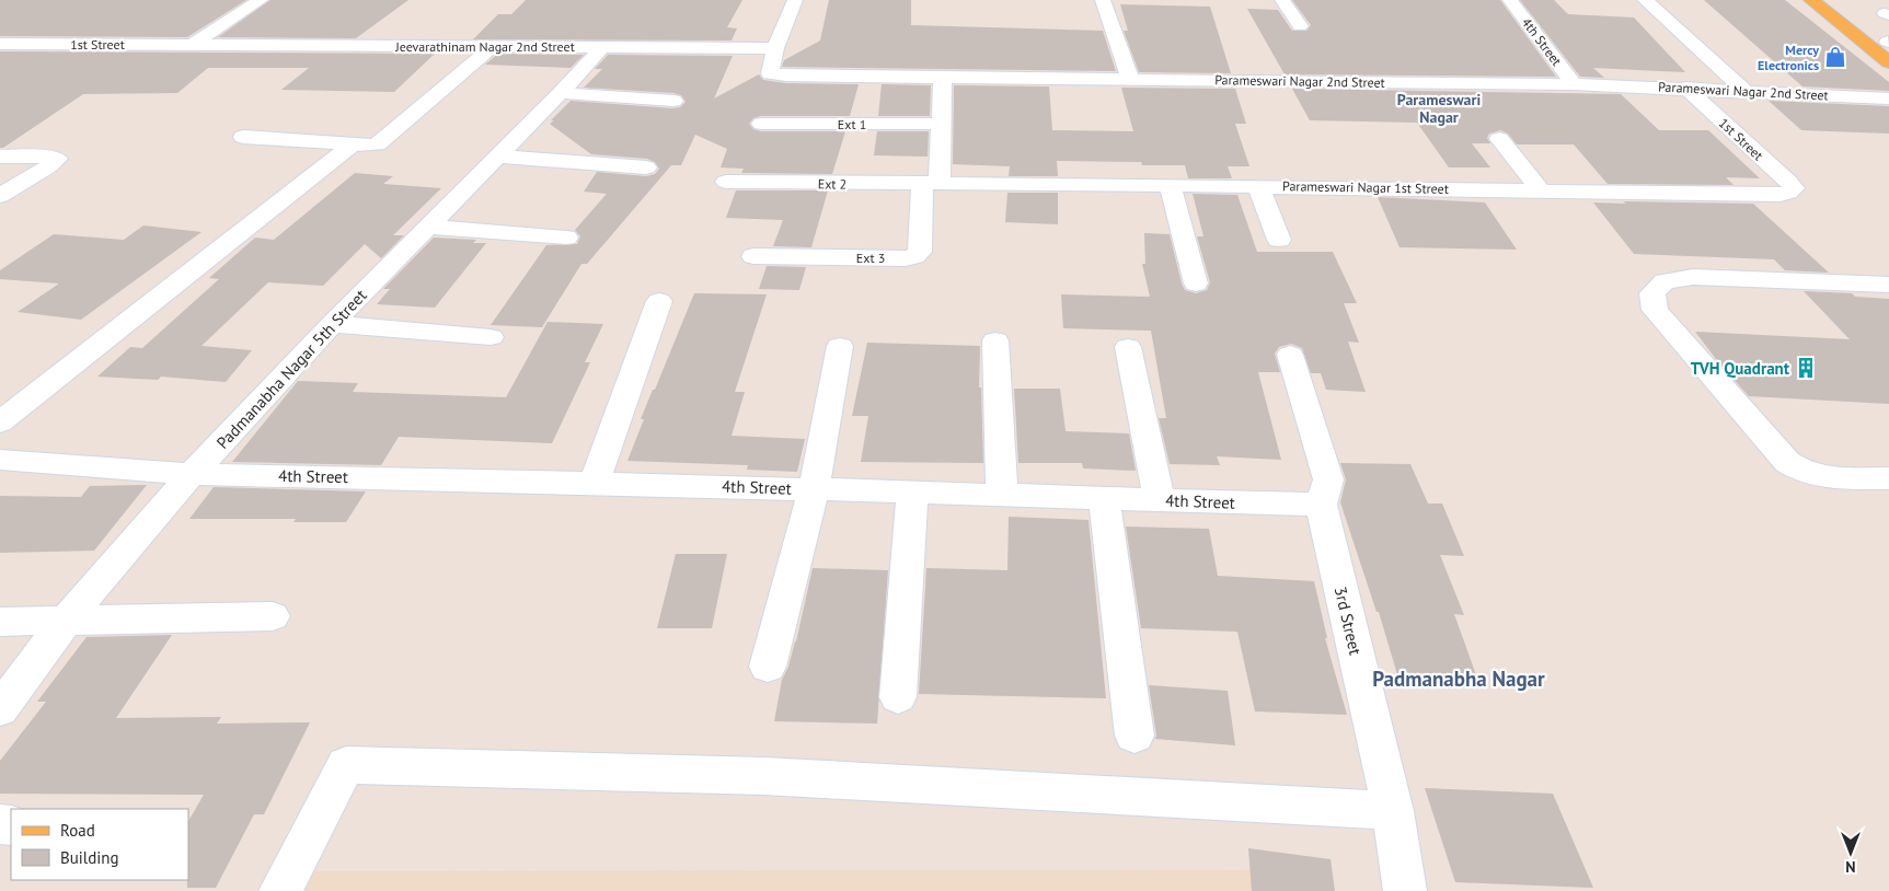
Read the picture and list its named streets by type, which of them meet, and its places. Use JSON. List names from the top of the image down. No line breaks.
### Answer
{"streets":{"street":["4th Street","1st Street","Jeevarathinam Nagar 2nd Street","Parameswari Nagar 2nd Street","Ext 1","Ext 2","Parameswari Nagar 1st Street","Ext 3","Padmanabha Nagar 5th Street","3rd Street"]},"crossings":[["4th Street","Parameswari Nagar 2nd Street"],["4th Street","Padmanabha Nagar 5th Street"],["4th Street","3rd Street"],["1st Street","Jeevarathinam Nagar 2nd Street"],["1st Street","Parameswari Nagar 2nd Street"],["1st Street","Parameswari Nagar 1st Street"],["Jeevarathinam Nagar 2nd Street","Parameswari Nagar 2nd Street"],["Jeevarathinam Nagar 2nd Street","Padmanabha Nagar 5th Street"],["Parameswari Nagar 2nd Street","Ext 3"],["Ext 1","Ext 3"],["Ext 2","Parameswari Nagar 1st Street"],["Ext 2","Ext 3"],["Parameswari Nagar 1st Street","Ext 3"]],"districts":["Parameswari Nagar","Padmanabha Nagar"],"places":{"shop":["Mercy Electronics"],"building":["TVH Quadrant"]},"legend":["Road","Building"],"north":"bottom"}
